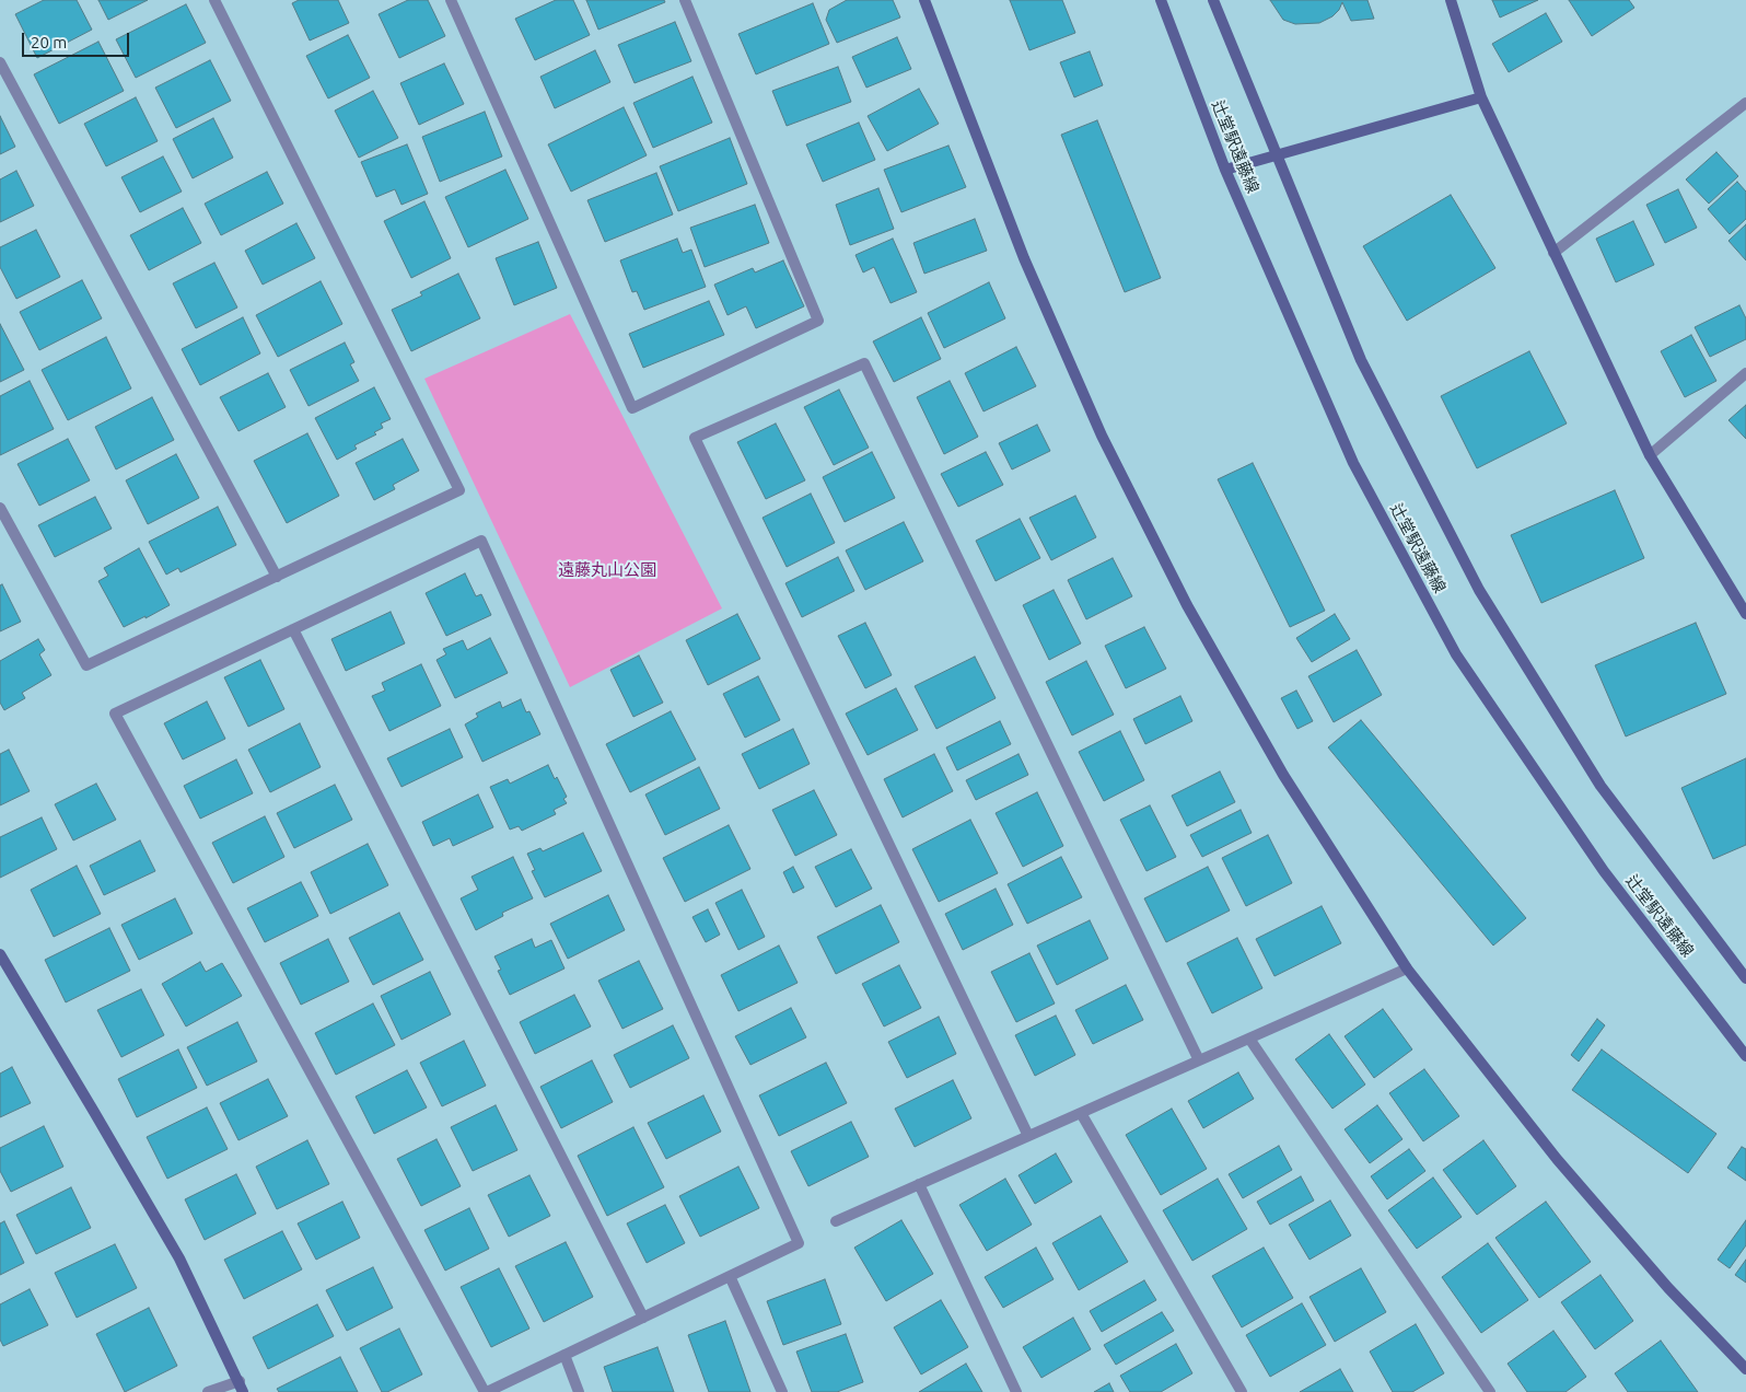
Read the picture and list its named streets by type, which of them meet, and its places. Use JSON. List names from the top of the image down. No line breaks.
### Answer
{"streets":{"street":["辻堂駅遠藤線"]},"parks":["遠藤丸山公園"],"scale_bar":"20 m"}
